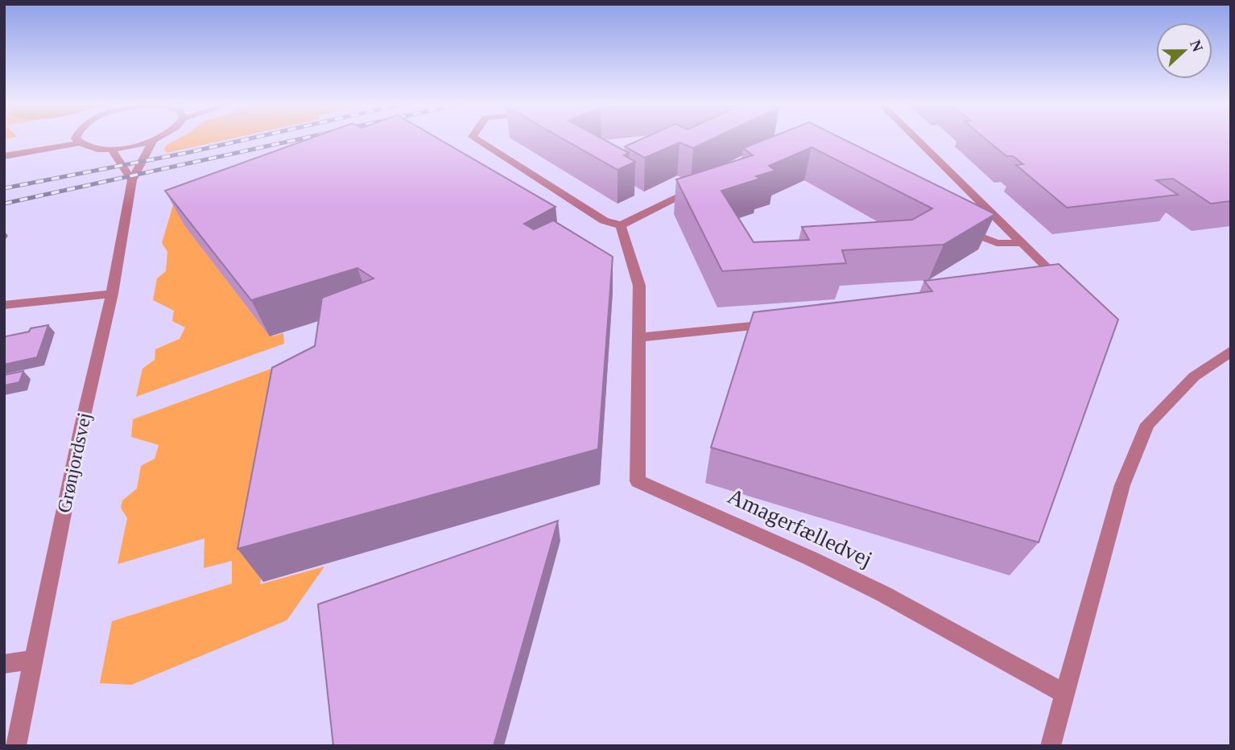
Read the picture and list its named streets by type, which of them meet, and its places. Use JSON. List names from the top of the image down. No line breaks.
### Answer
{"streets":{"street":["Grønjordsvej","Amagerfælledvej"]},"north":"right"}
